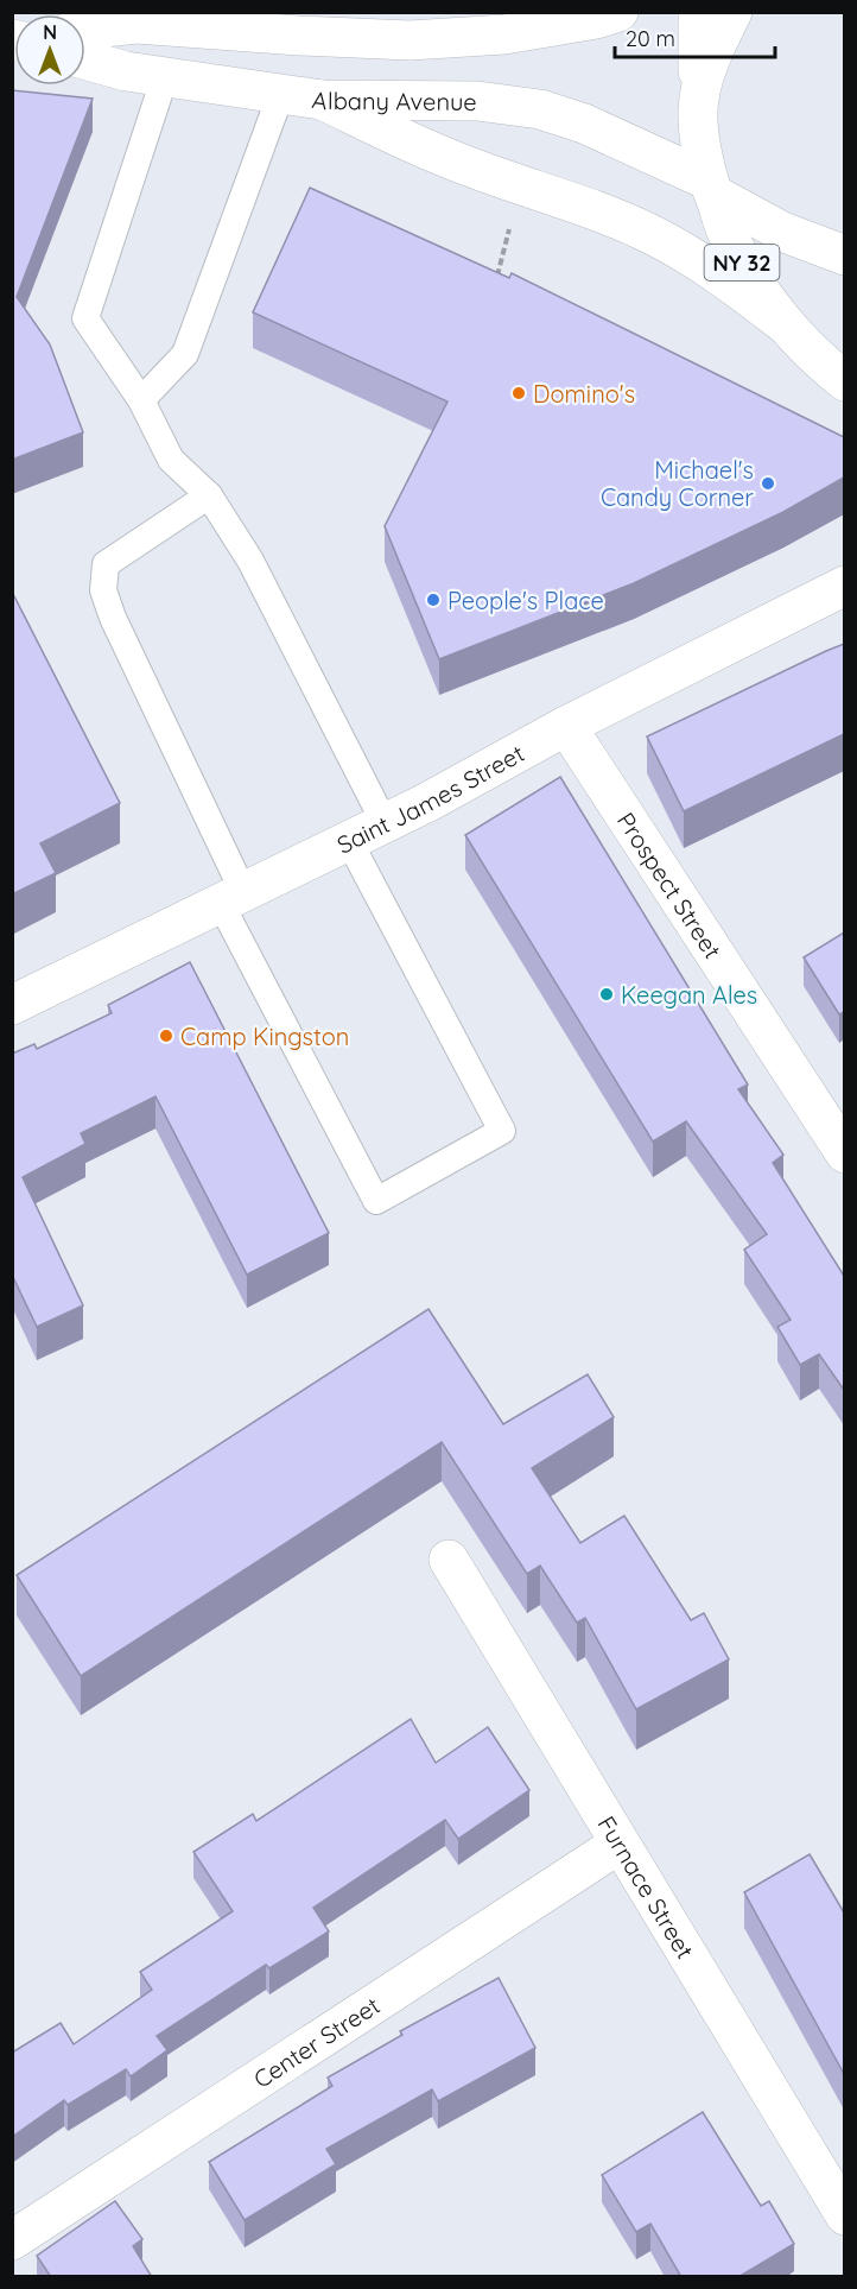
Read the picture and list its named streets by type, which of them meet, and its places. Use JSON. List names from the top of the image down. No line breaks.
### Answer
{"streets":{"main road":["Albany Avenue","NY 32","Saint James Street","Prospect Street","Furnace Street","Center Street"]},"crossings":[["Albany Avenue","NY 32"],["Saint James Street","Prospect Street"],["Furnace Street","Center Street"]],"places":["Domino's","Michael's Candy Corner","People's Place","Keegan Ales","Camp Kingston"],"scale_bar":"20 m","north":"top"}
